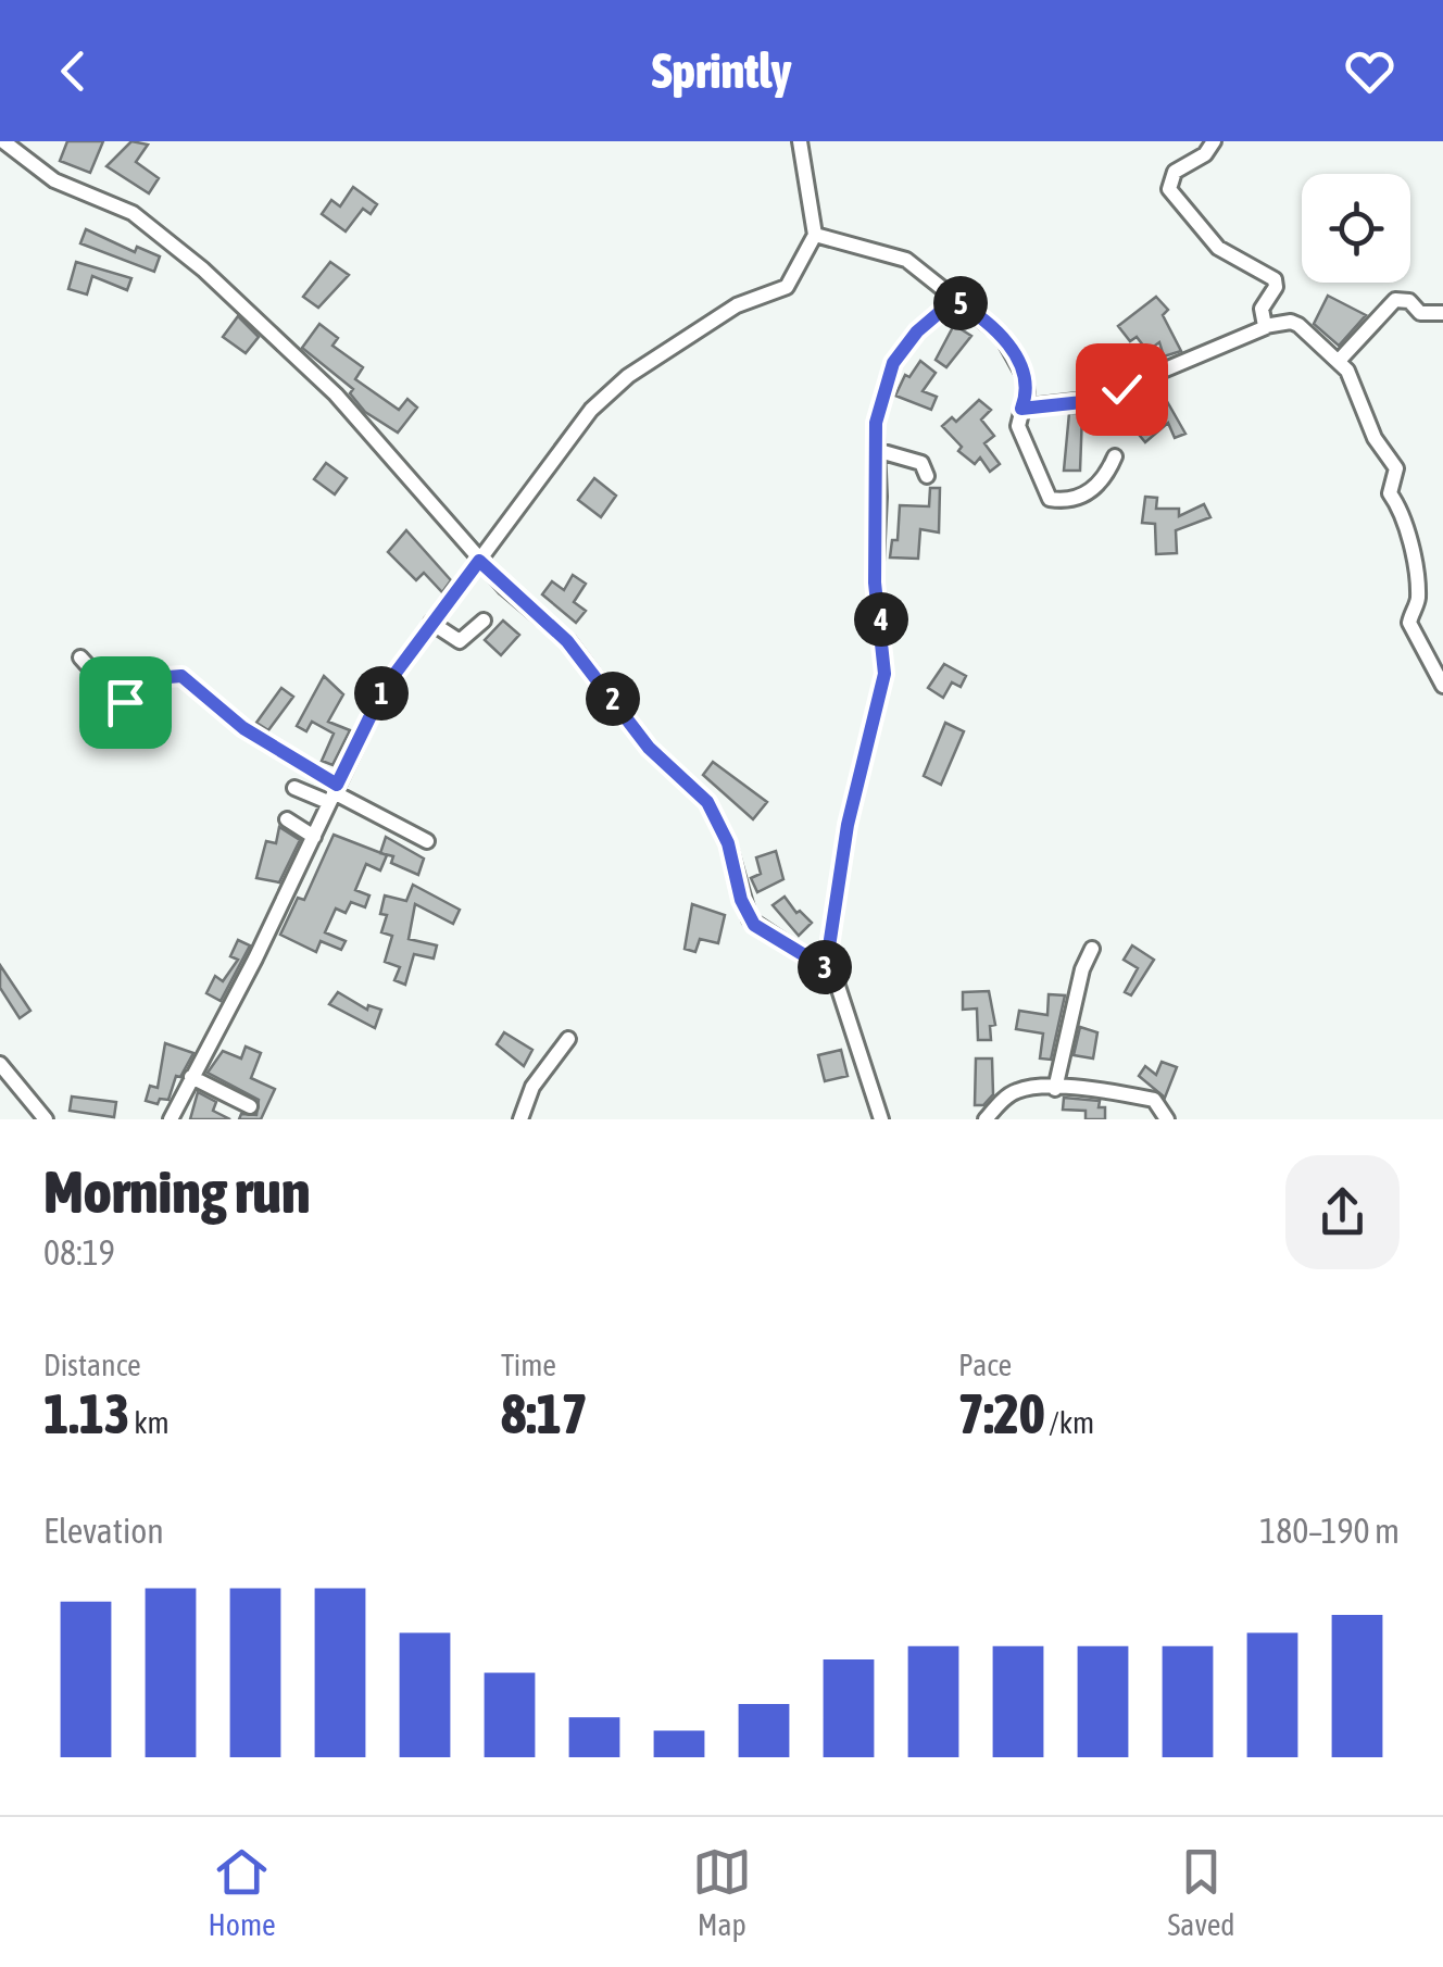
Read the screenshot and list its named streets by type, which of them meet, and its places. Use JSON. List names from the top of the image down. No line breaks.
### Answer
{"page":{"header":"Sprintly","pins":["5","4","1","2","3"],"heading":["Morning run","08:19"],"stats":[["Distance","1.13 km"],["Time","8:17"],["Pace","7:20 /km"]],"chart":["Elevation","180–190 m"],"tabs":["Home","Map","Saved"]}}
